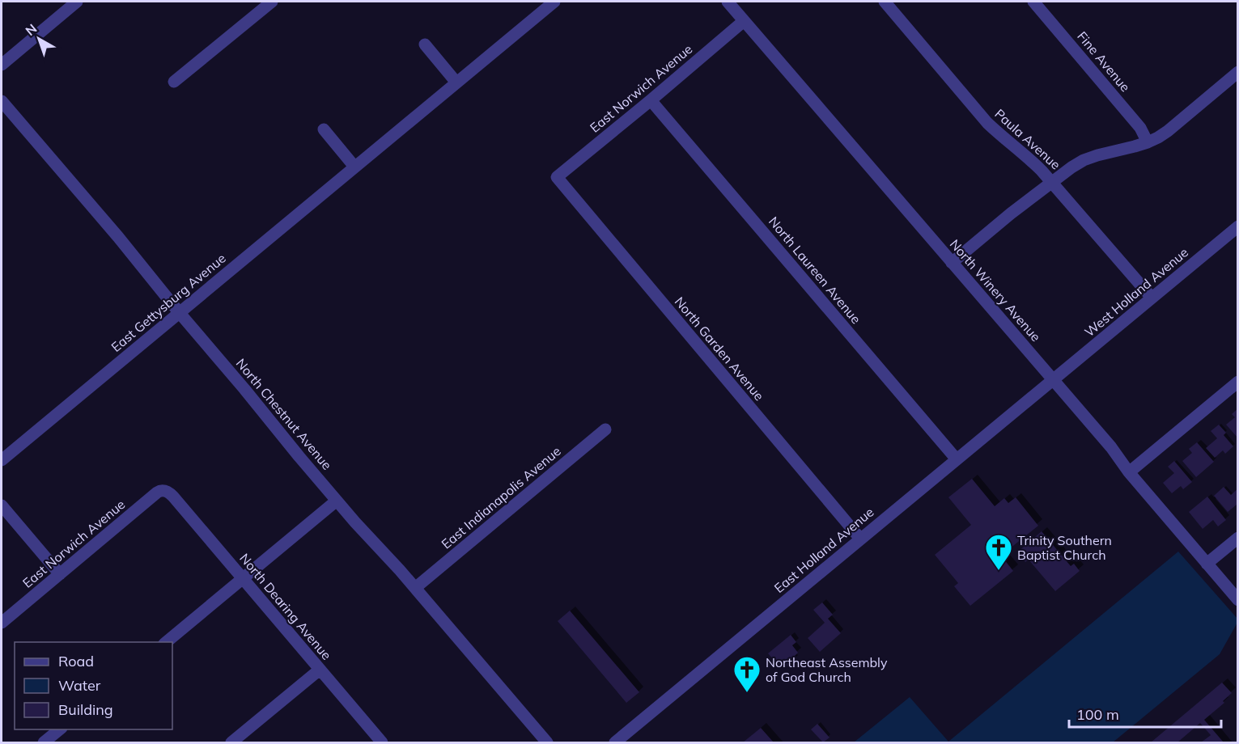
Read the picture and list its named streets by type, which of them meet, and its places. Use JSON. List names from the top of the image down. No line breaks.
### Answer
{"streets":{"street":["Fine Avenue","East Norwich Avenue","Paula Avenue","North Laureen Avenue","North Winery Avenue","West Holland Avenue","East Gettysburg Avenue","North Garden Avenue","North Chestnut Avenue","East Indianapolis Avenue","East Holland Avenue","North Dearing Avenue"]},"crossings":[["East Norwich Avenue","North Laureen Avenue"],["East Norwich Avenue","North Winery Avenue"],["East Norwich Avenue","North Garden Avenue"],["East Norwich Avenue","North Dearing Avenue"],["Paula Avenue","West Holland Avenue"],["North Laureen Avenue","East Holland Avenue"],["North Winery Avenue","West Holland Avenue"],["North Winery Avenue","East Holland Avenue"],["West Holland Avenue","East Holland Avenue"],["East Gettysburg Avenue","North Chestnut Avenue"],["North Garden Avenue","East Holland Avenue"],["North Chestnut Avenue","East Indianapolis Avenue"]],"places":{"church":["Trinity Southern Baptist Church","Northeast Assembly of God Church"]},"legend":["Road","Water","Building"],"scale_bar":"100 m","north":"top left"}
